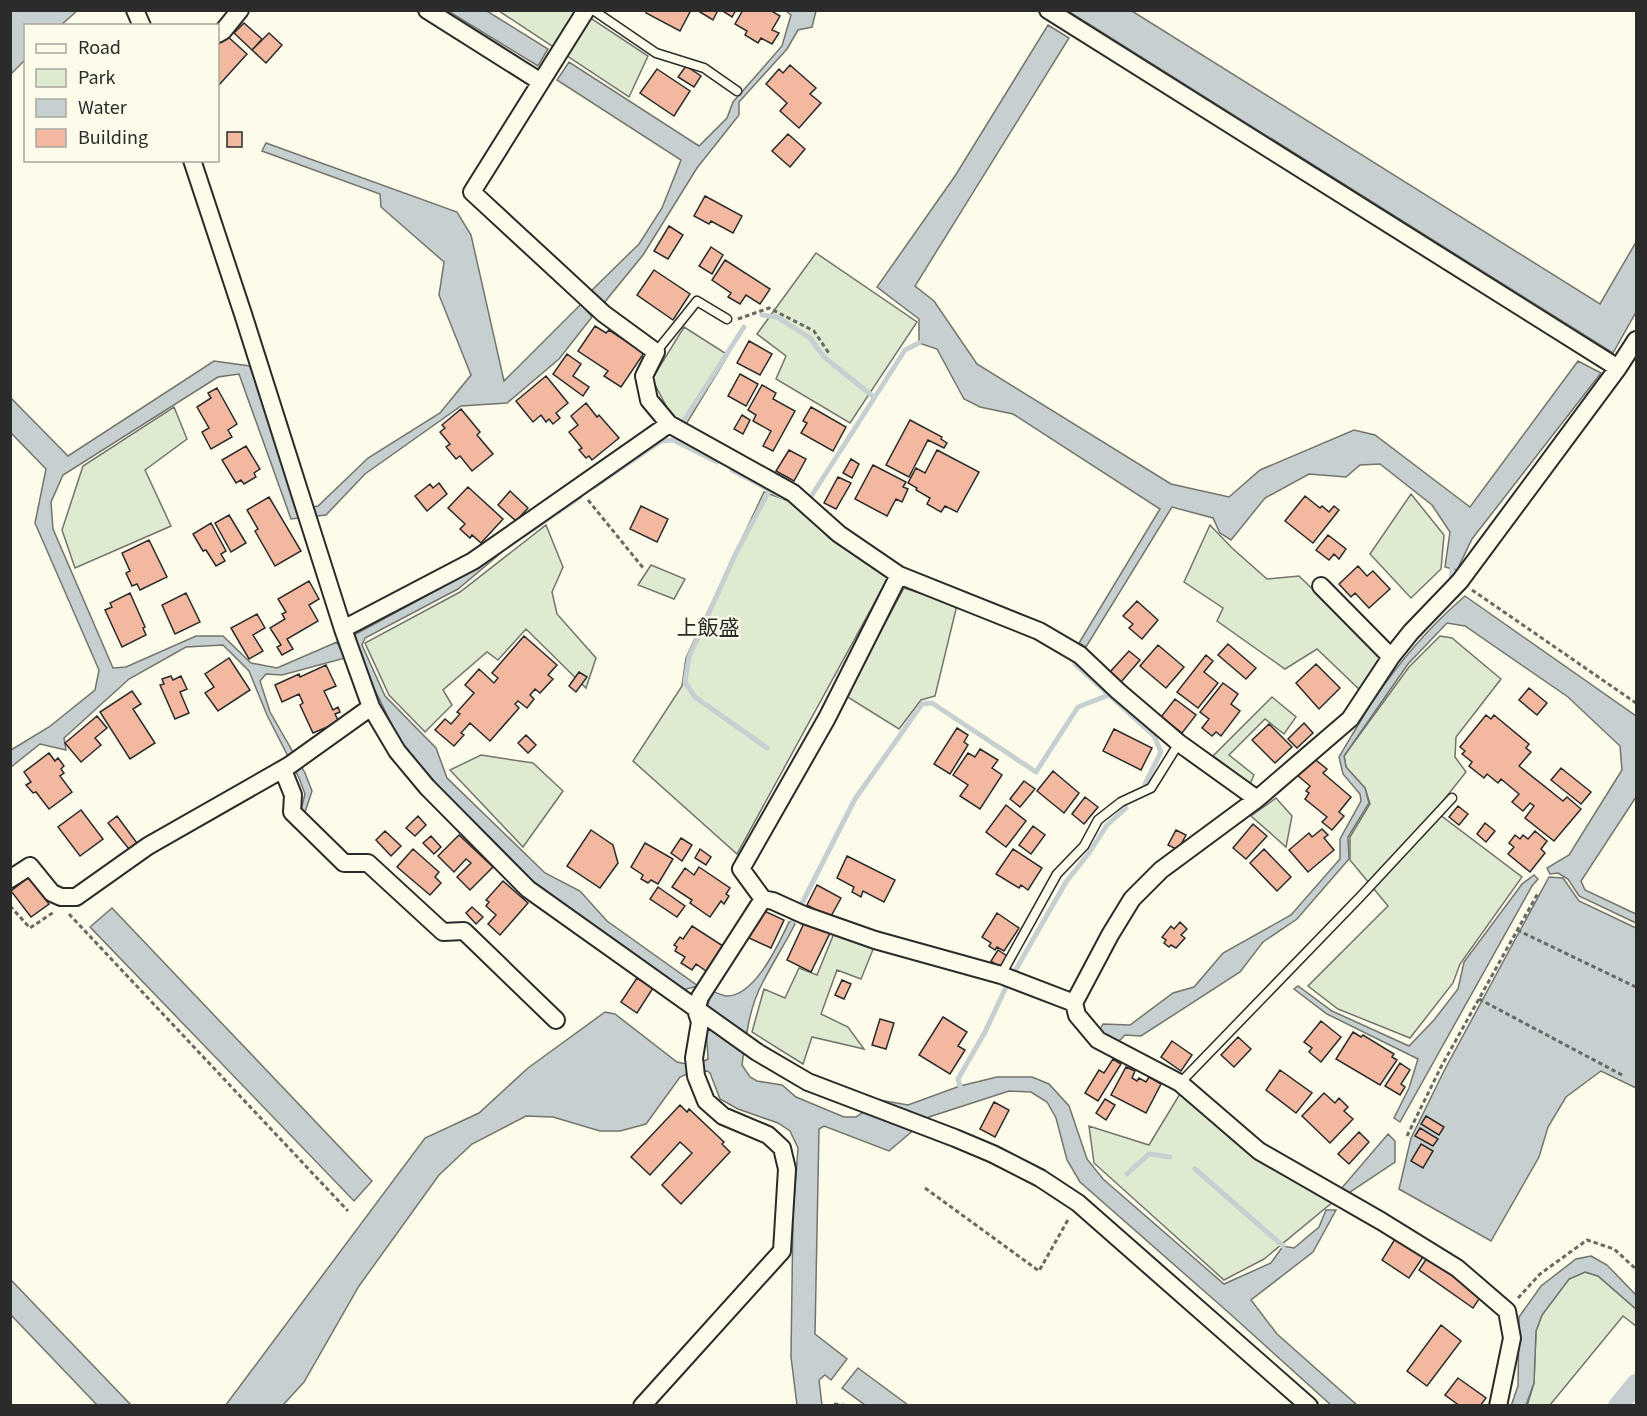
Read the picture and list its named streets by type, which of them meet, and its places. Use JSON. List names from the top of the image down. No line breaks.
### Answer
{"districts":["上飯盛"],"legend":["Road","Park","Water","Building"]}
